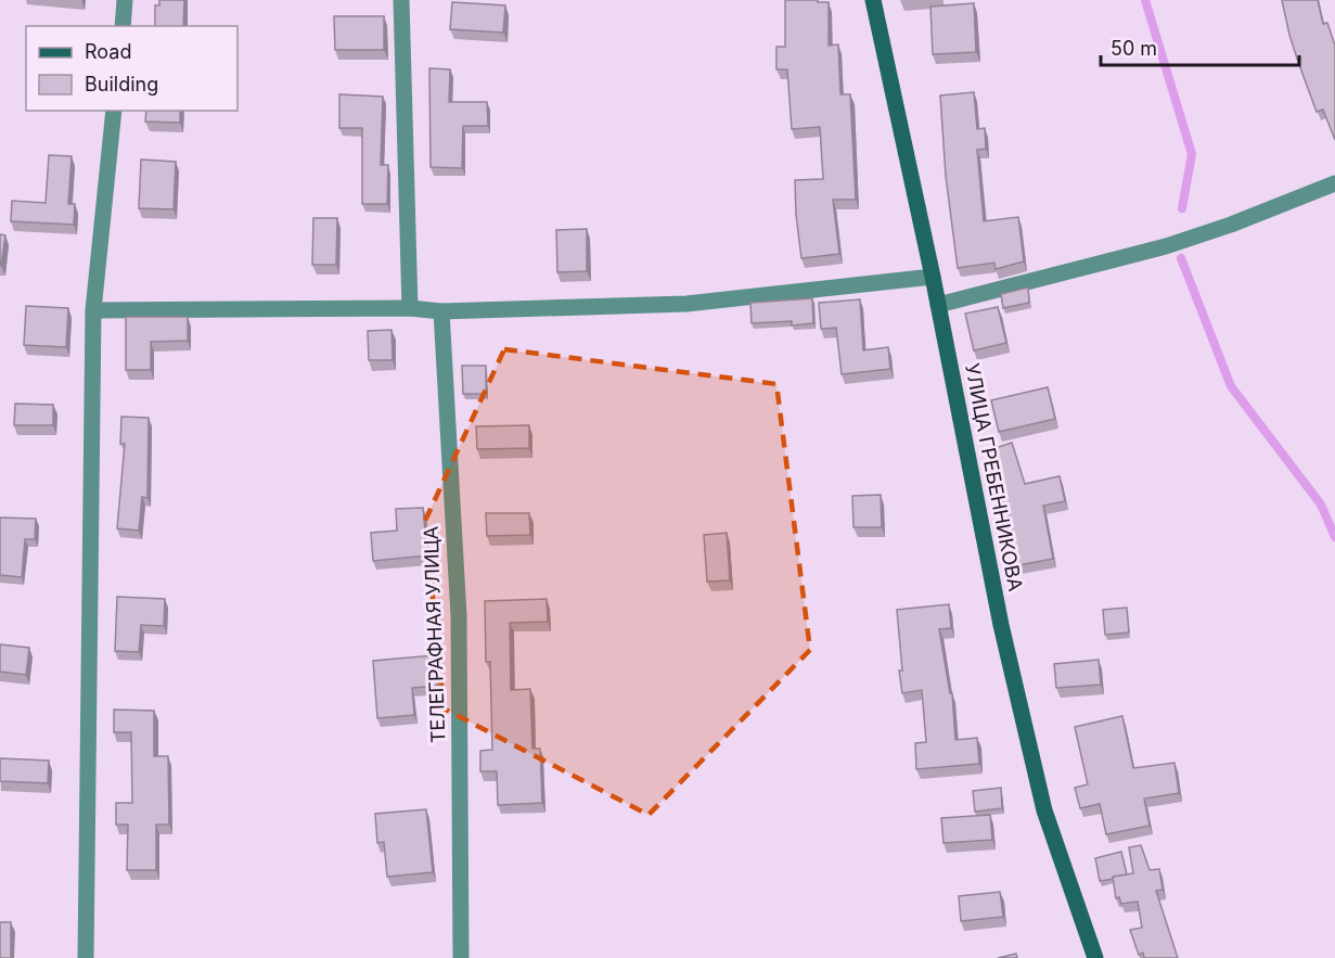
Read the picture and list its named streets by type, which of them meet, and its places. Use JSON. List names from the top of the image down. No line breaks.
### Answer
{"streets":{"street":["УЛИЦА ГРЕБЕННИКОВА","ТЕЛЕГРАФНАЯ УЛИЦА"]},"legend":["Road","Building"],"scale_bar":"50 m"}
